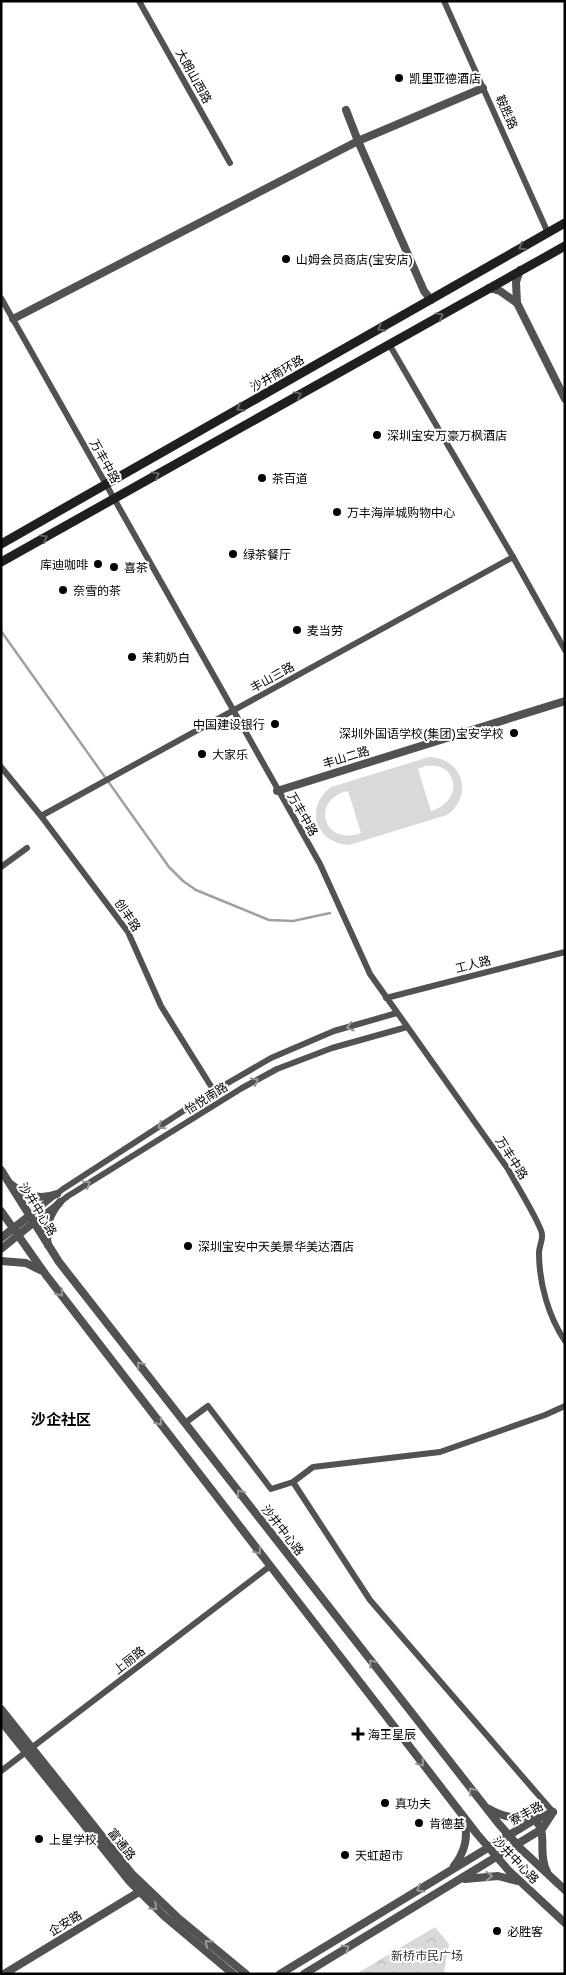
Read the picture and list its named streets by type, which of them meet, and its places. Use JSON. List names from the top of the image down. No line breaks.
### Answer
{"streets":{"main road":["沙井南环路"],"street":["大朗山西路","鞍胜路","万丰中路","丰山三路","丰山二路","创丰路","工人路","怡悦南路","沙井中心路","上丽路","寮丰路","富通路","企安路"]},"crossings":[["鞍胜路","沙井南环路"],["沙井南环路","万丰中路"],["万丰中路","丰山三路"],["万丰中路","丰山二路"],["万丰中路","工人路"],["万丰中路","怡悦南路"],["丰山三路","创丰路"],["创丰路","怡悦南路"],["怡悦南路","沙井中心路"],["沙井中心路","上丽路"],["沙井中心路","寮丰路"],["上丽路","富通路"],["富通路","企安路"]],"districts":["沙企社区"],"parks":["新桥市民广场"],"places":{"other":["凯里亚德酒店","山姆会员商店(宝安店)","深圳宝安万豪万枫酒店","茶百道","万丰海岸城购物中心","绿茶餐厅","库迪咖啡","喜茶","奈雪的茶","麦当劳","茉莉奶白","中国建设银行","深圳外国语学校(集团)宝安学校","大家乐","深圳宝安中天美景华美达酒店","真功夫","肯德基","上星学校","天虹超市","必胜客"],"health":["海王星辰"]}}
